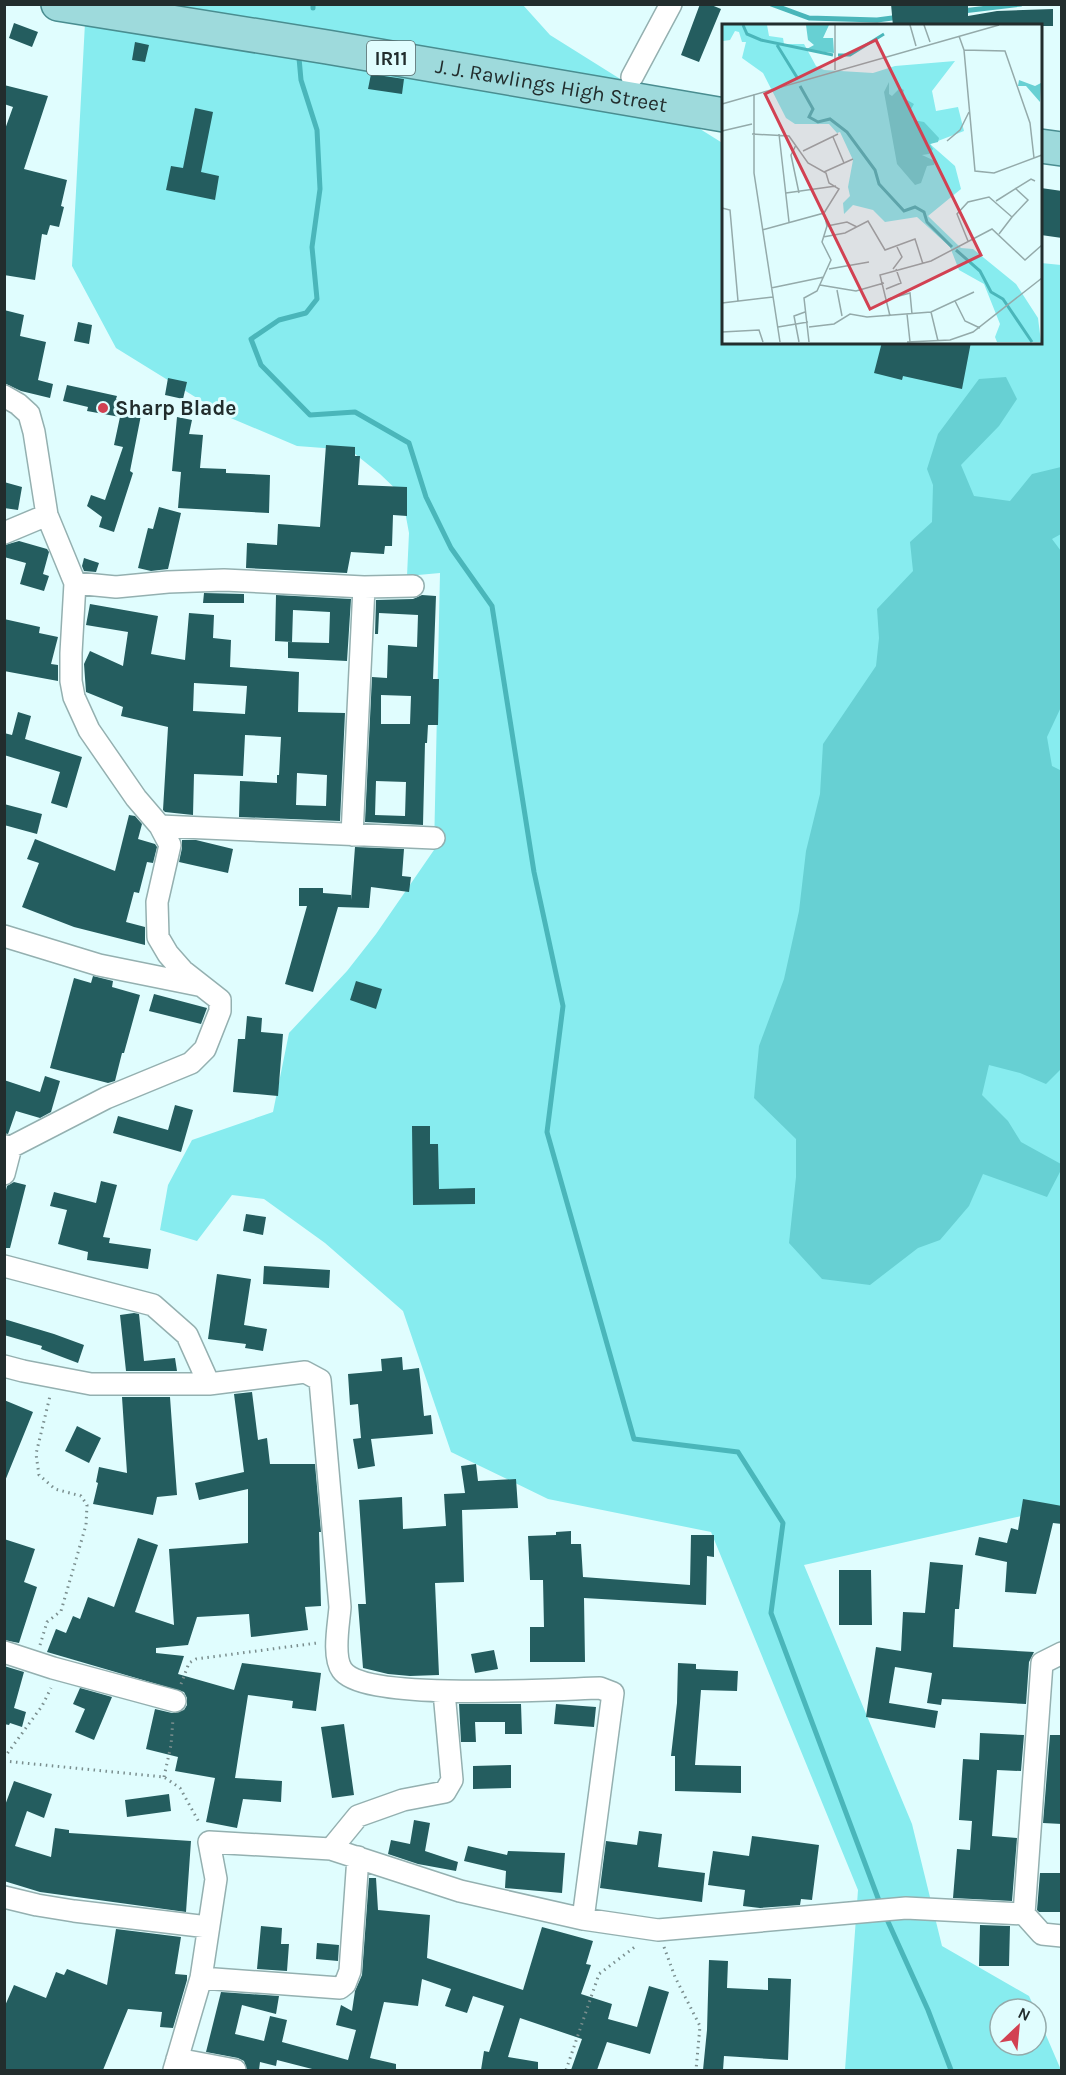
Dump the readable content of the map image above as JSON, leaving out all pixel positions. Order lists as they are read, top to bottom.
{
  "streets": {
    "main road": ["IR11", "J. J. Rawlings High Street"]
  },
  "places": ["Sharp Blade"],
  "north": "top right"
}
